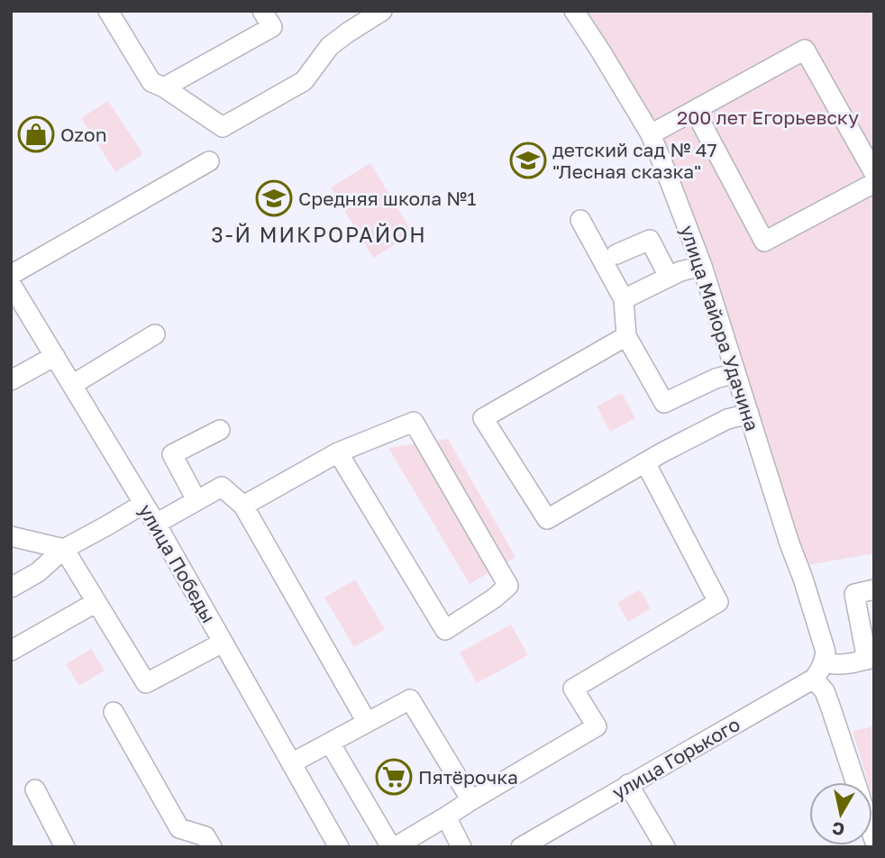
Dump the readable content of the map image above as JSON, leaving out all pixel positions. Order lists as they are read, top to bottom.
{
  "streets": {
    "street": ["улица Майора Удачина", "улица Победы", "улица Горького"]
  },
  "crossings": [
    ["улица Майора Удачина", "улица Горького"]
  ],
  "districts": ["3-Й МИКРОРАЙОН"],
  "parks": ["200 лет Егорьевску"],
  "places": {
    "shop": ["Ozon"],
    "school or university": ["детский сад № 47 \"Лесная сказка\"", "Средняя школа №1"],
    "supermarket": ["Пятёрочка"]
  },
  "north": "bottom"
}
